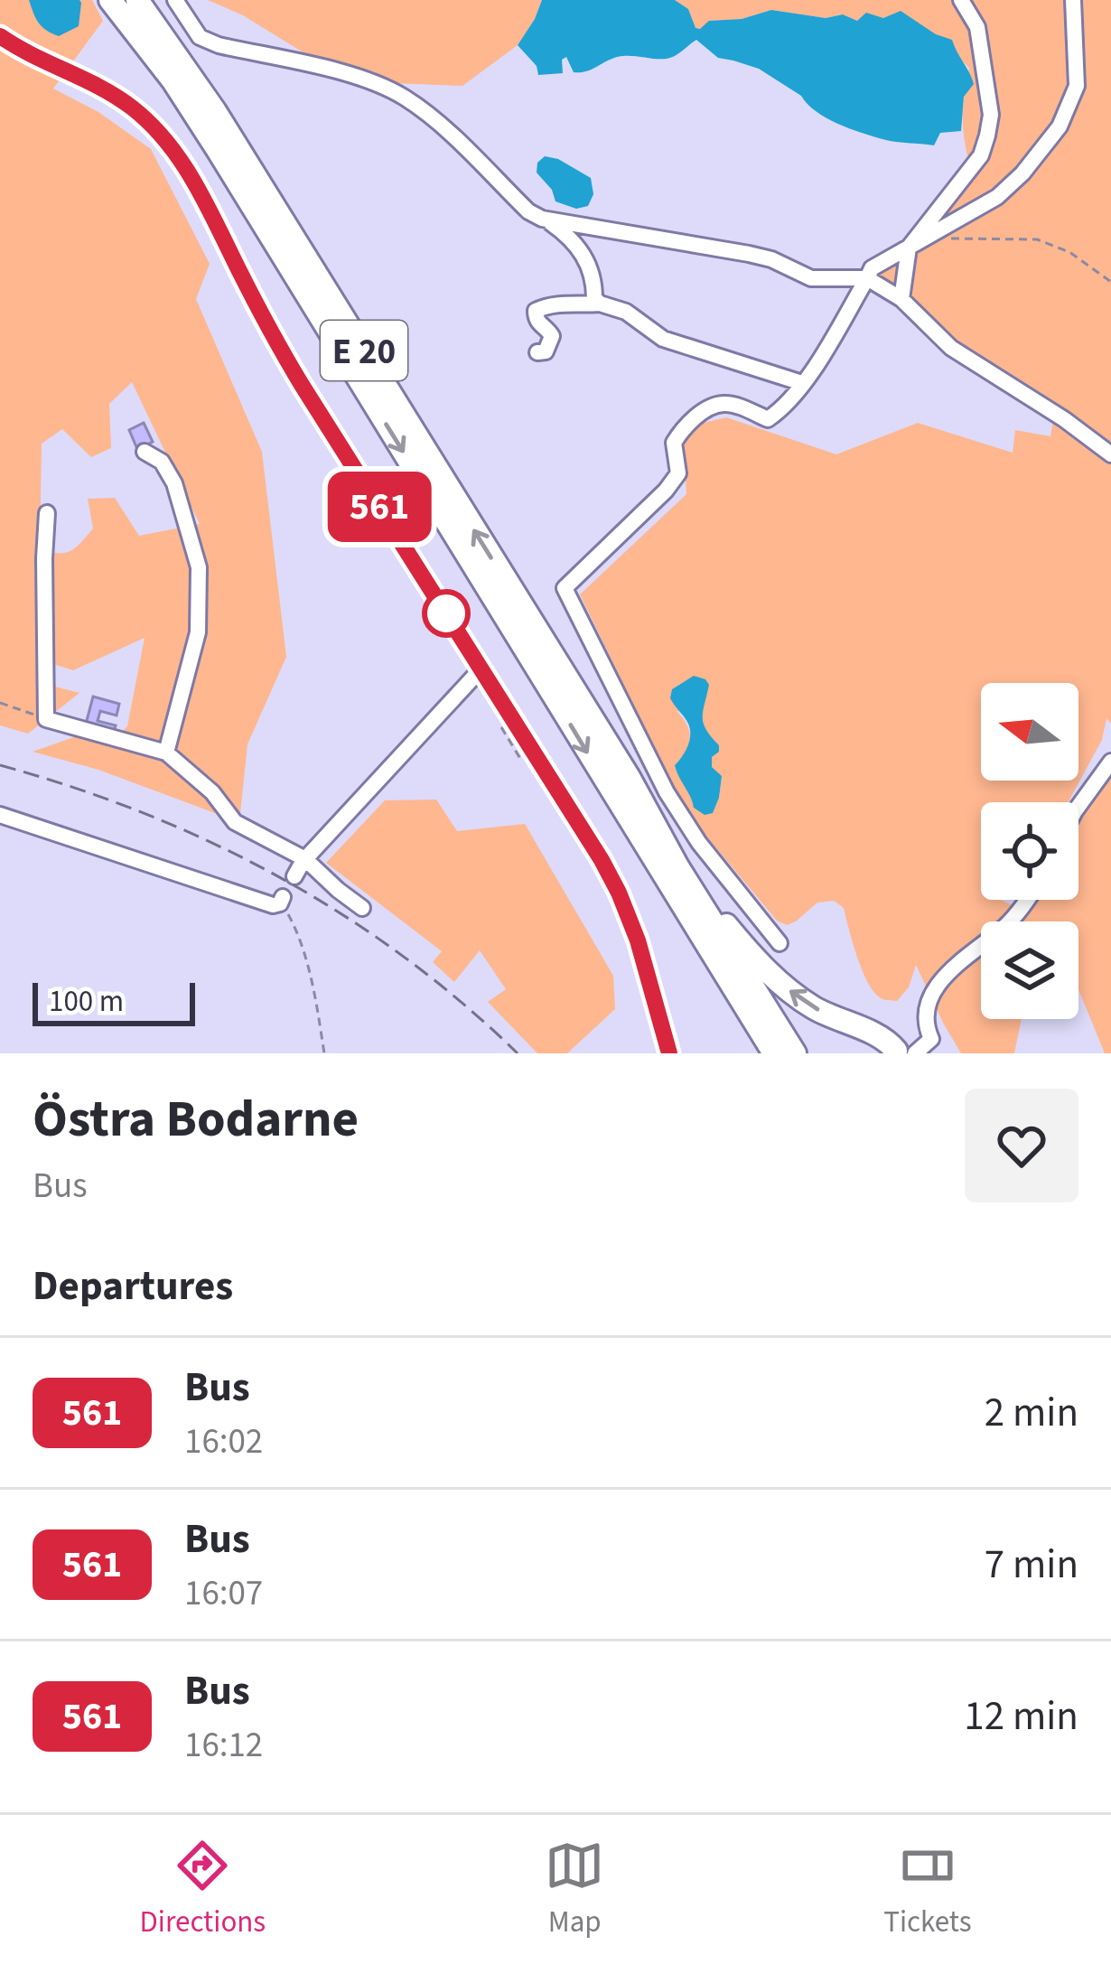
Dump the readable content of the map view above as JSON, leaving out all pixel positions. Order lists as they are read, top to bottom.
{
  "streets": {
    "highway": ["E 20"]
  },
  "lines": ["bus line 561"],
  "scale_bar": "100 m",
  "north": "left",
  "page": {
    "on_map": "561",
    "scale": "100 m",
    "heading": [
      ["Östra Bodarne", "Bus"],
      "Departures"
    ],
    "list": [
      {
        "mark": "561",
        "name": "Bus",
        "note": "16:02",
        "value": "2 min"
      },
      {
        "mark": "561",
        "name": "Bus",
        "note": "16:07",
        "value": "7 min"
      },
      {
        "mark": "561",
        "name": "Bus",
        "note": "16:12",
        "value": "12 min"
      }
    ],
    "tabs": ["Directions", "Map", "Tickets"]
  }
}
